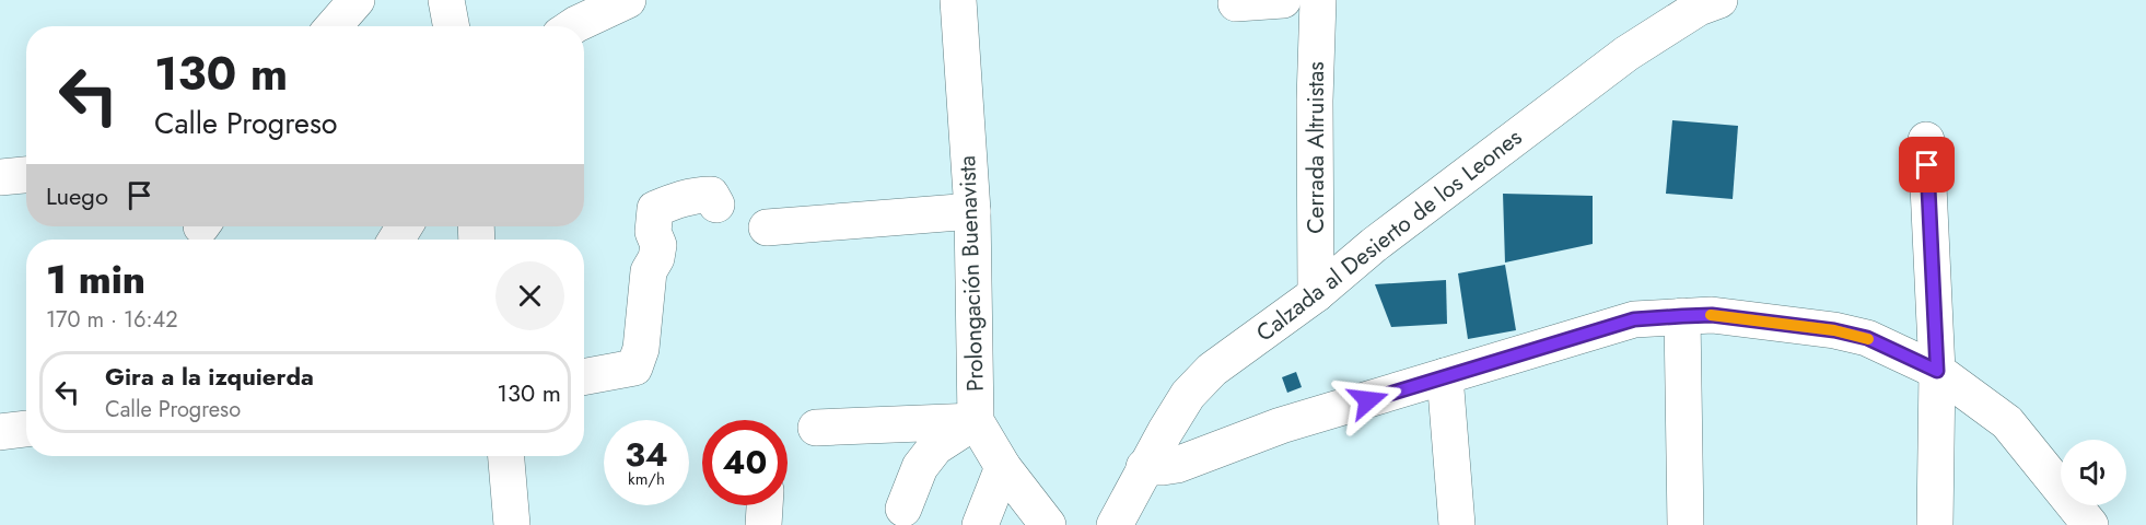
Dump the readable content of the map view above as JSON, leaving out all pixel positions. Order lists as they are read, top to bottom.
{
  "streets": {
    "street": ["Cerrada Altruistas", "Calzada al Desierto de los Leones", "Prolongación Buenavista"]
  },
  "crossings": [
    ["Cerrada Altruistas", "Calzada al Desierto de los Leones"]
  ],
  "page": {
    "turn": ["130 m", "Calle Progreso"],
    "then": "Luego",
    "heading": ["1 min", "170 m · 16:42"],
    "list": [
      {
        "name": "Gira a la izquierda",
        "note": "Calle Progreso",
        "value": "130 m"
      }
    ],
    "speed": "34 km/h",
    "limit": "40"
  }
}
